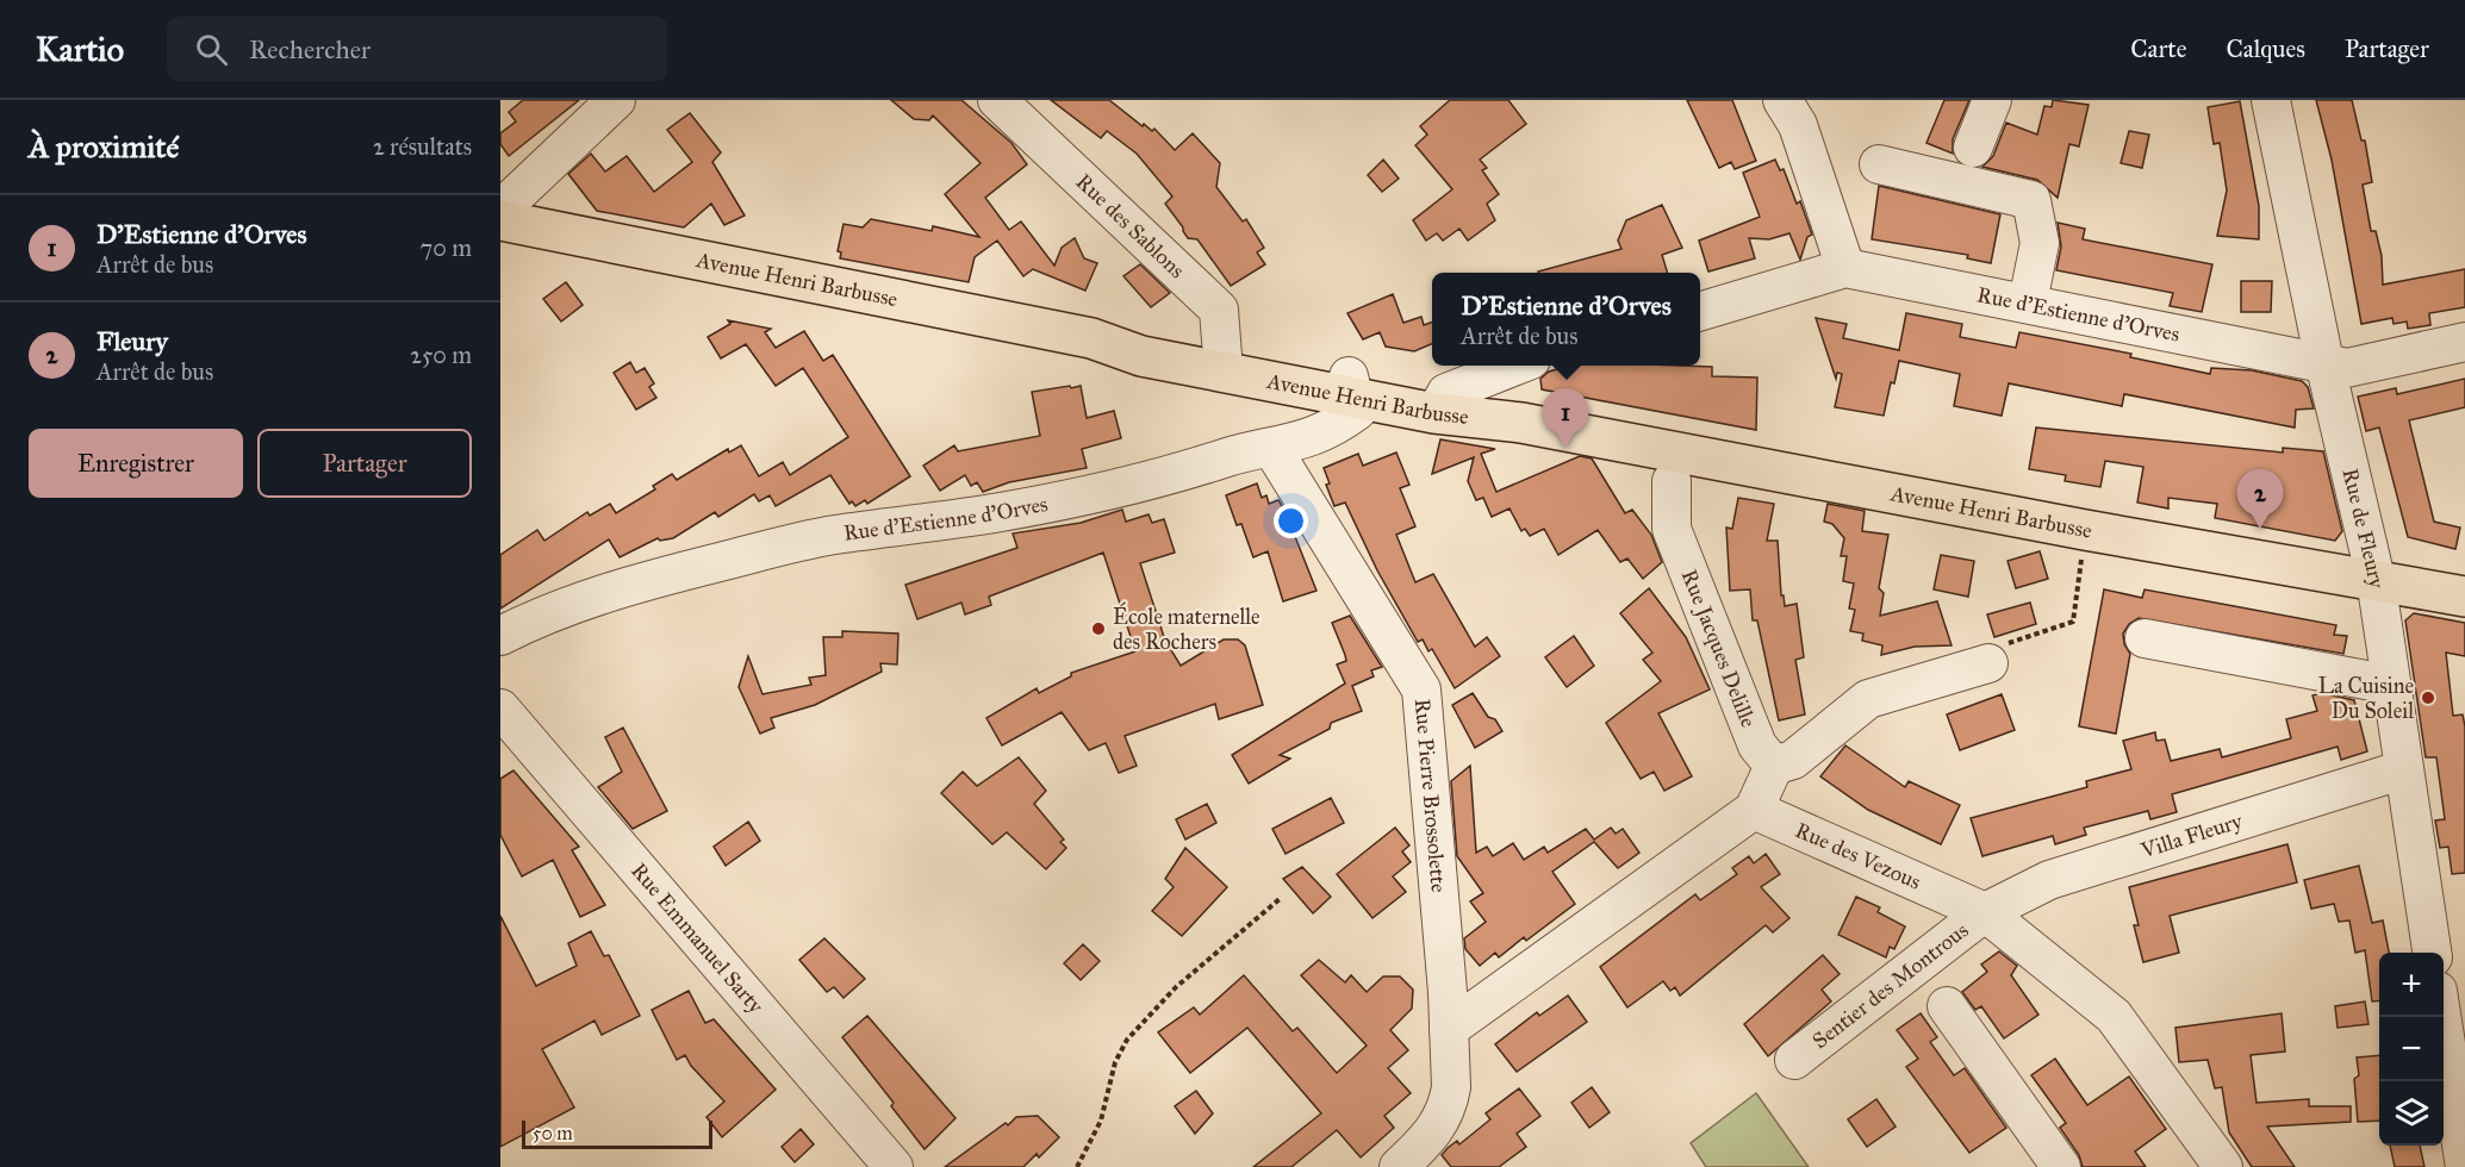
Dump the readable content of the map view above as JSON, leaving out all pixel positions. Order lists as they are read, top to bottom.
{
  "streets": {
    "main road": ["Avenue Henri Barbusse"],
    "street": [
      "Rue des Sablons",
      "Rue d'Estienne d'Orves",
      "Rue de Fleury",
      "Rue Jacques Delille",
      "Rue Pierre Brossolette",
      "Villa Fleury",
      "Rue des Vezous",
      "Rue Emmanuel Sarty",
      "Sentier des Montrous"
    ]
  },
  "crossings": [
    ["Rue des Sablons", "Avenue Henri Barbusse"],
    ["Avenue Henri Barbusse", "Rue d'Estienne d'Orves"],
    ["Avenue Henri Barbusse", "Rue de Fleury"],
    ["Rue d'Estienne d'Orves", "Rue de Fleury"],
    ["Rue d'Estienne d'Orves", "Rue Pierre Brossolette"],
    ["Rue de Fleury", "Villa Fleury"],
    ["Villa Fleury", "Rue des Vezous"],
    ["Villa Fleury", "Sentier des Montrous"],
    ["Rue des Vezous", "Sentier des Montrous"]
  ],
  "places": ["École maternelle des Rochers", "La Cuisine Du Soleil"],
  "scale_bar": "50 m",
  "page": {
    "header": "Kartio",
    "search": "Rechercher",
    "nav": ["Carte", "Calques", "Partager"],
    "heading": ["À proximité", "2 résultats"],
    "list": [
      {
        "mark": "1",
        "name": "D'Estienne d'Orves",
        "note": "Arrêt de bus",
        "value": "70 m"
      },
      {
        "mark": "2",
        "name": "Fleury",
        "note": "Arrêt de bus",
        "value": "250 m"
      }
    ],
    "popup": ["D'Estienne d'Orves", "Arrêt de bus"],
    "pins": ["1", "2"],
    "buttons": ["Enregistrer", "Partager"],
    "map_buttons": ["+", "−"],
    "scale": "50 m"
  }
}
